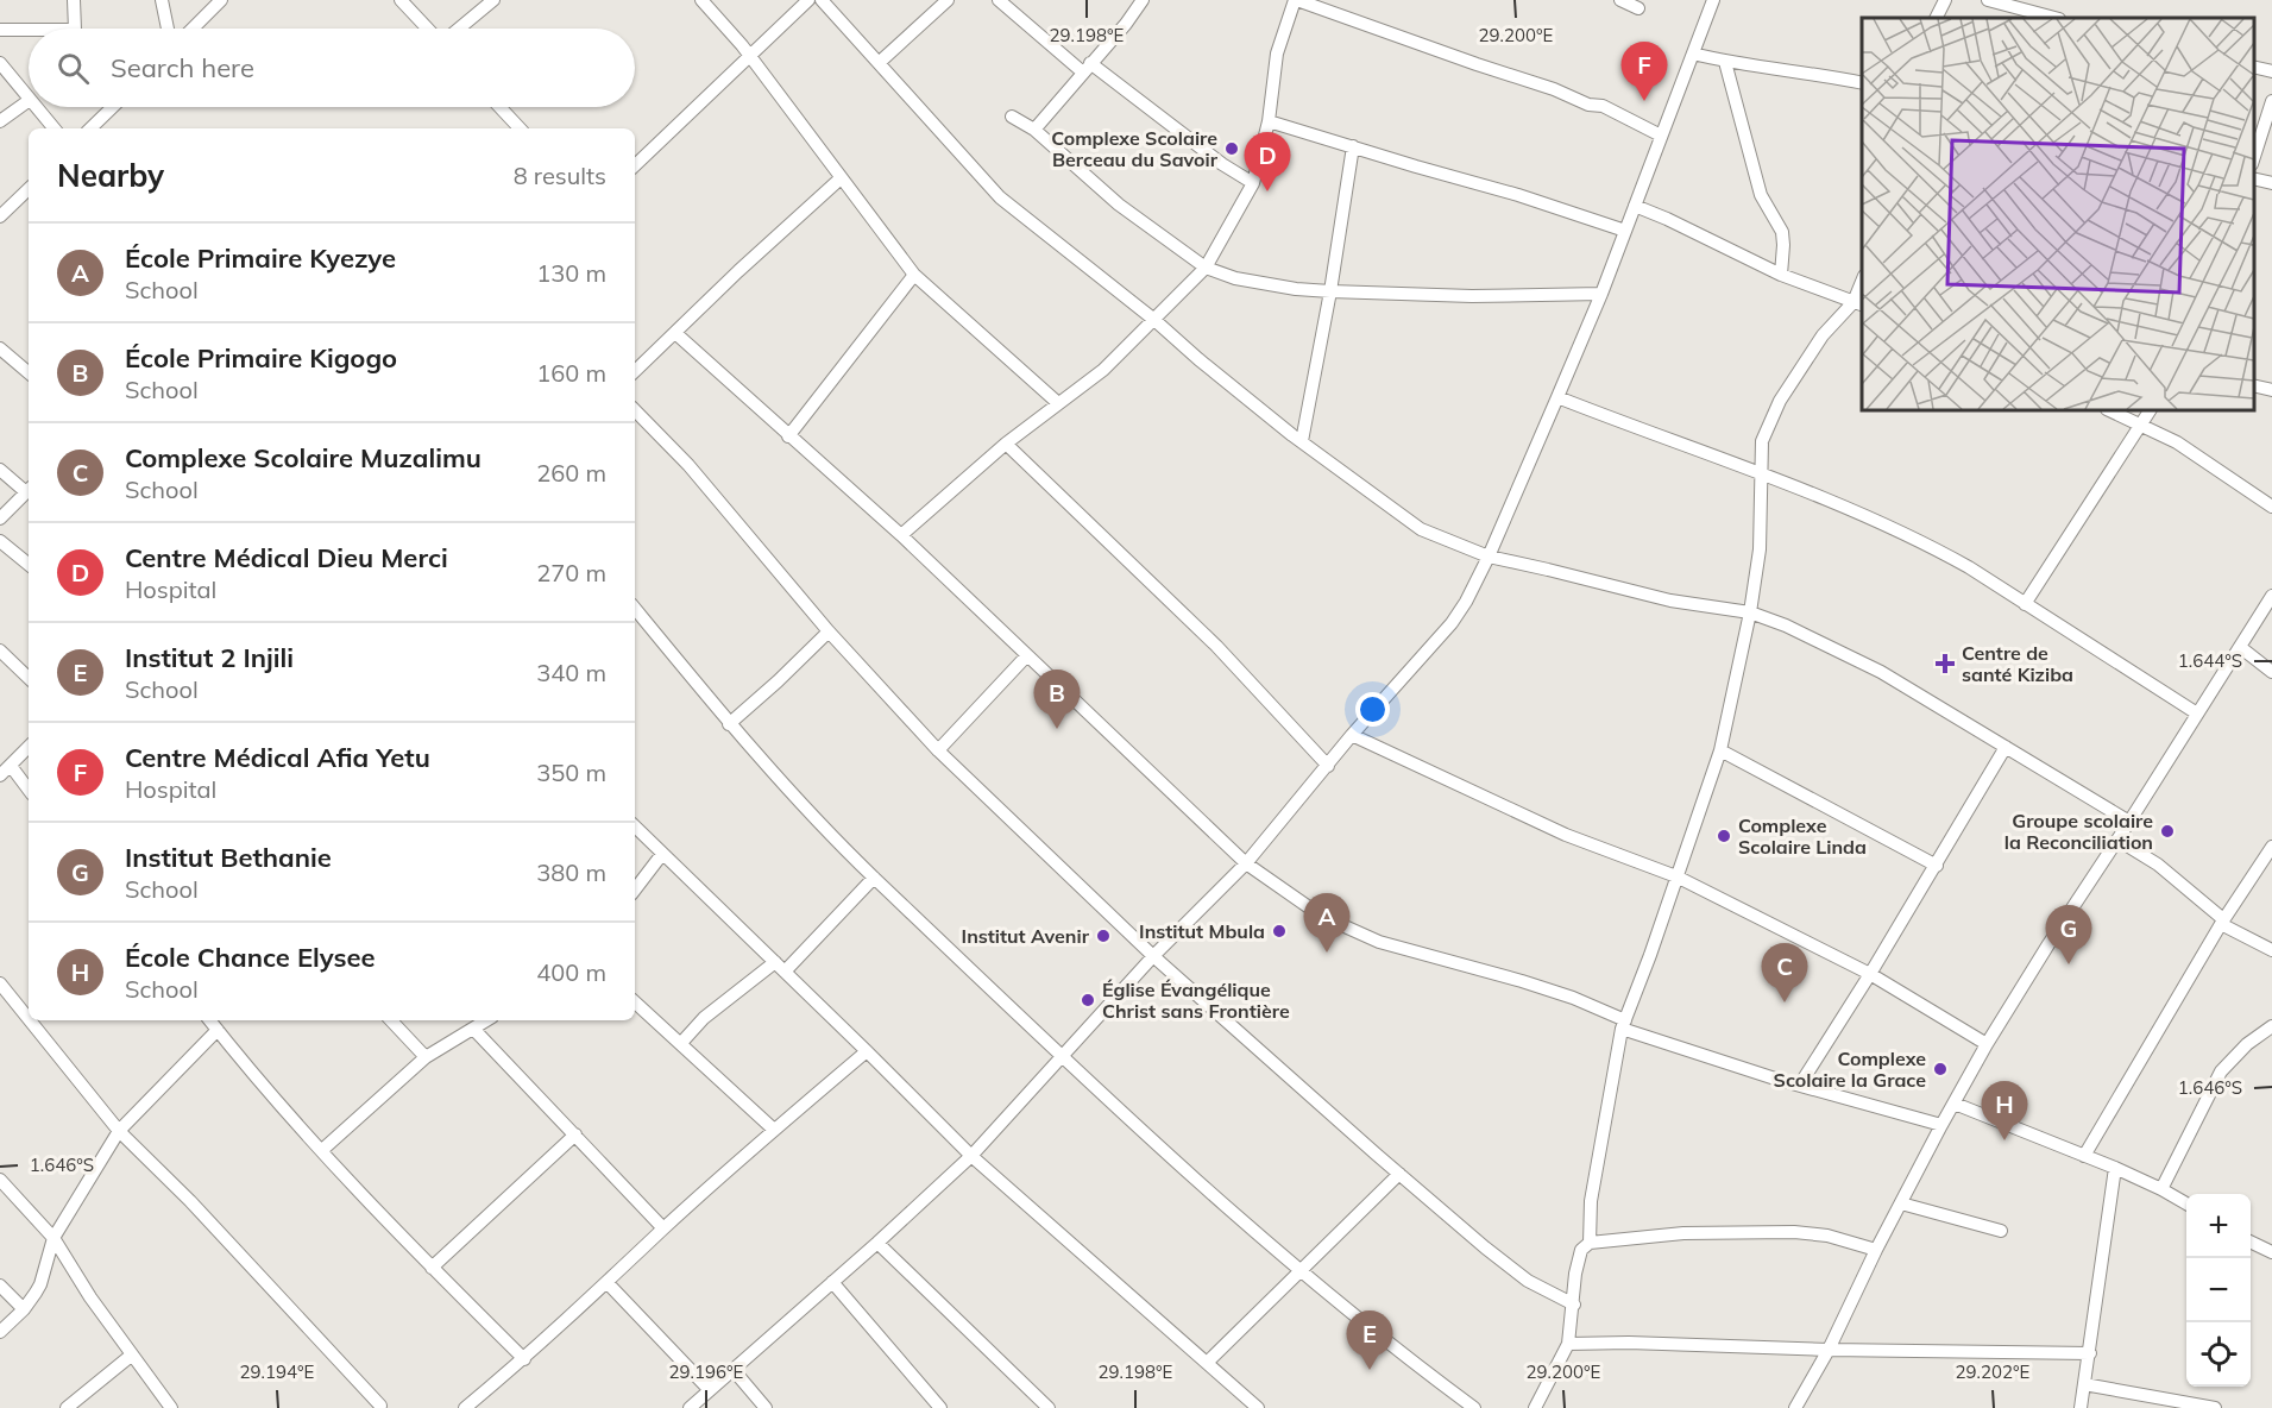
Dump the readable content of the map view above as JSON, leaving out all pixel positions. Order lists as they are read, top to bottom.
{
  "places": {
    "other": [
      "Complexe Scolaire Berceau du Savoir",
      "Groupe scolaire la Reconciliation",
      "Complexe Scolaire Linda",
      "Institut Mbula",
      "Institut Avenir",
      "Église Évangélique Christ sans Frontière",
      "Complexe Scolaire la Grace"
    ],
    "health": ["Centre de santé Kiziba"]
  },
  "page": {
    "search": "Search here",
    "pins": [
      "F",
      "D",
      "B",
      "A",
      "G",
      "C",
      "H",
      "E"
    ],
    "heading": ["Nearby", "8 results"],
    "list": [
      {
        "mark": "A",
        "name": "École Primaire Kyezye",
        "note": "School",
        "value": "130 m"
      },
      {
        "mark": "B",
        "name": "École Primaire Kigogo",
        "note": "School",
        "value": "160 m"
      },
      {
        "mark": "C",
        "name": "Complexe Scolaire Muzalimu",
        "note": "School",
        "value": "260 m"
      },
      {
        "mark": "D",
        "name": "Centre Médical Dieu Merci",
        "note": "Hospital",
        "value": "270 m"
      },
      {
        "mark": "E",
        "name": "Institut 2 Injili",
        "note": "School",
        "value": "340 m"
      },
      {
        "mark": "F",
        "name": "Centre Médical Afia Yetu",
        "note": "Hospital",
        "value": "350 m"
      },
      {
        "mark": "G",
        "name": "Institut Bethanie",
        "note": "School",
        "value": "380 m"
      },
      {
        "mark": "H",
        "name": "École Chance Elysee",
        "note": "School",
        "value": "400 m"
      }
    ],
    "map_buttons": ["+", "−"]
  },
  "coordinates": [
    "29.198°E",
    "29.200°E",
    "1.644°S",
    "1.646°S",
    "29.194°E",
    "29.196°E",
    "29.202°E"
  ]
}
